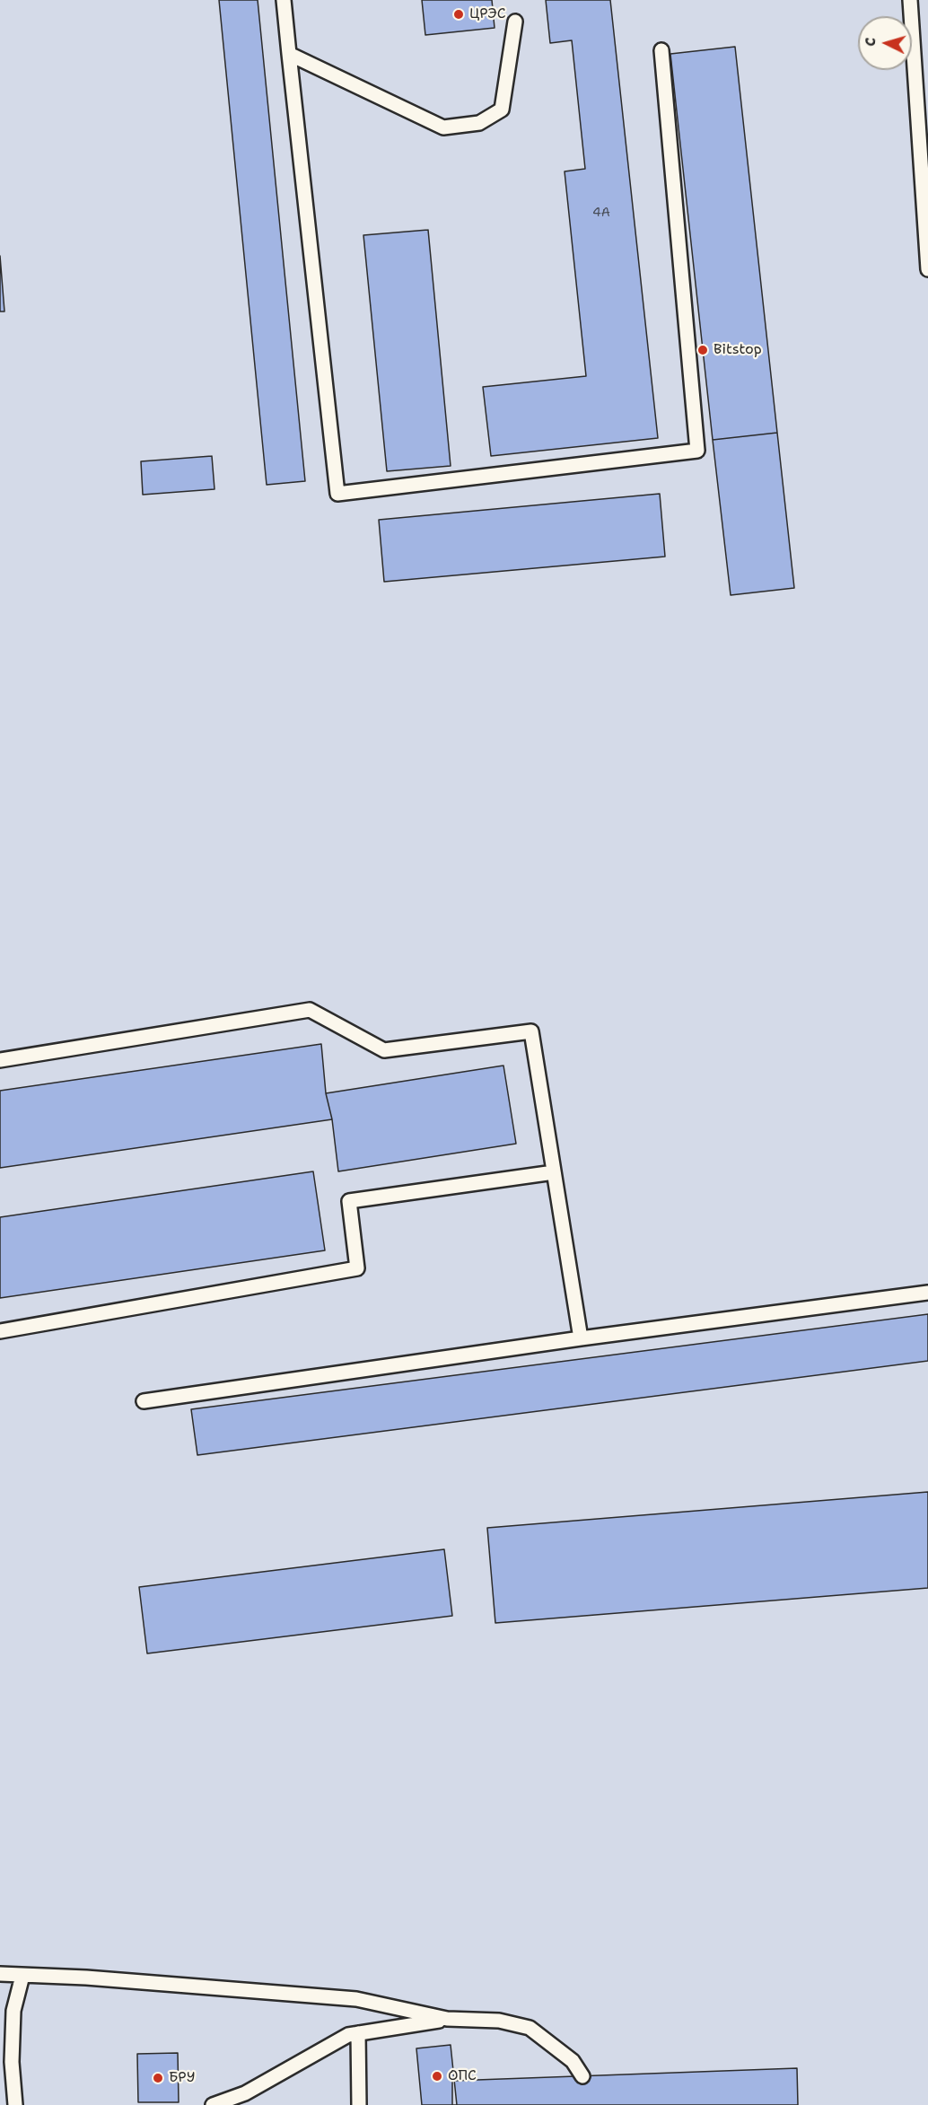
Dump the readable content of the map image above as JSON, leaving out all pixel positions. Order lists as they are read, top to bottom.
{
  "places": [
    "ЦРЭС",
    "Bitstop",
    "ОПС",
    "БРУ"
  ],
  "house_numbers": ["4А"],
  "north": "left"
}
